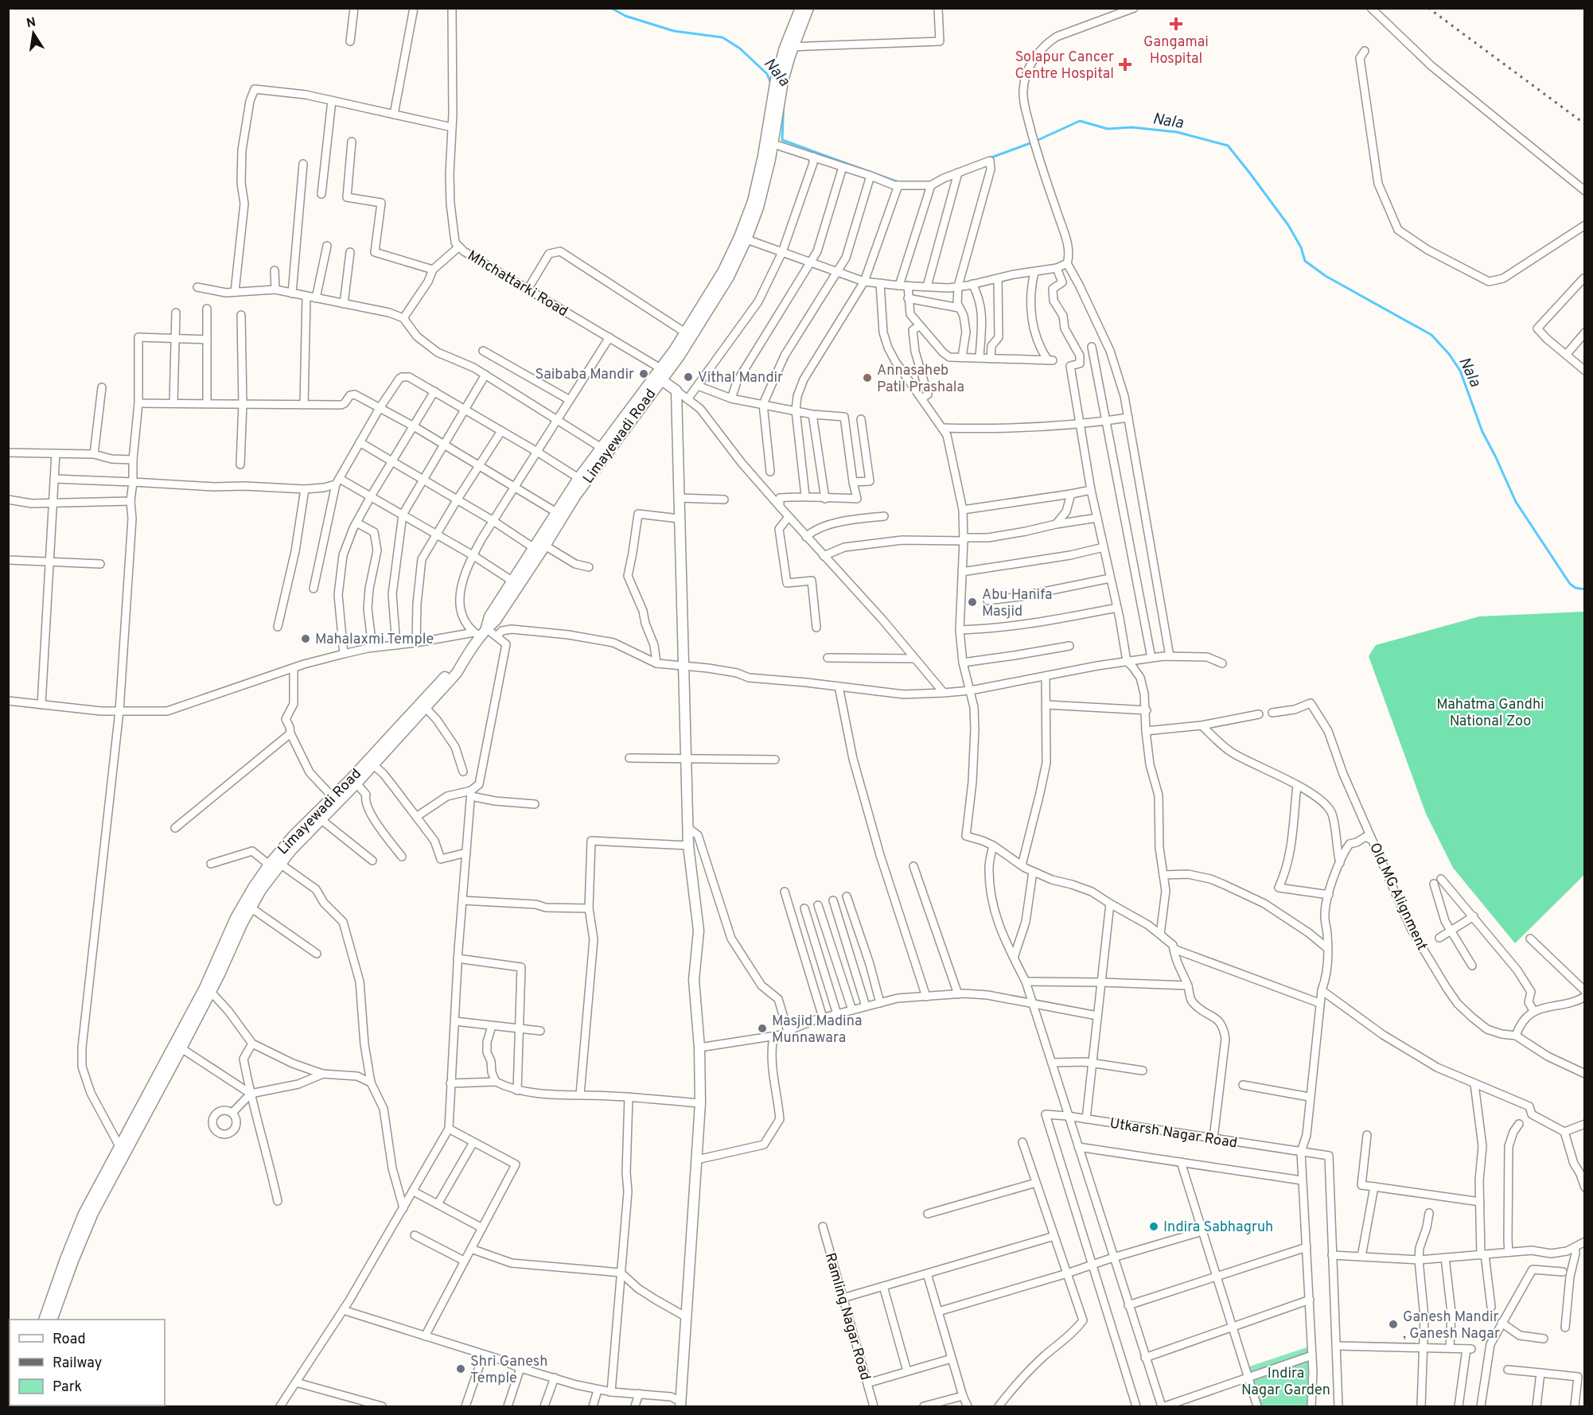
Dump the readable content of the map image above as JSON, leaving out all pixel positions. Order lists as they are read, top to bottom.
{
  "streets": {
    "street": [
      "Mhchattarki Road",
      "Limayewadi Road",
      "Old MG Alignment",
      "Utkarsh Nagar Road",
      "Ramling Nagar Road"
    ]
  },
  "crossings": [
    ["Mhchattarki Road", "Limayewadi Road"]
  ],
  "water": ["Nala"],
  "parks": ["Mahatma Gandhi National Zoo", "Indira Nagar Garden"],
  "places": {
    "health": ["Gangamai Hospital", "Solapur Cancer Centre Hospital"],
    "other": [
      "Saibaba Mandir",
      "Vithal Mandir",
      "Annasaheb Patil Prashala",
      "Abu Hanifa Masjid",
      "Mahalaxmi Temple",
      "Masjid Madina Munnawara",
      "Indira Sabhagruh",
      "Ganesh Mandir , Ganesh Nagar",
      "Shri Ganesh Temple"
    ]
  },
  "legend": ["Road", "Railway", "Park"],
  "north": "top"
}
